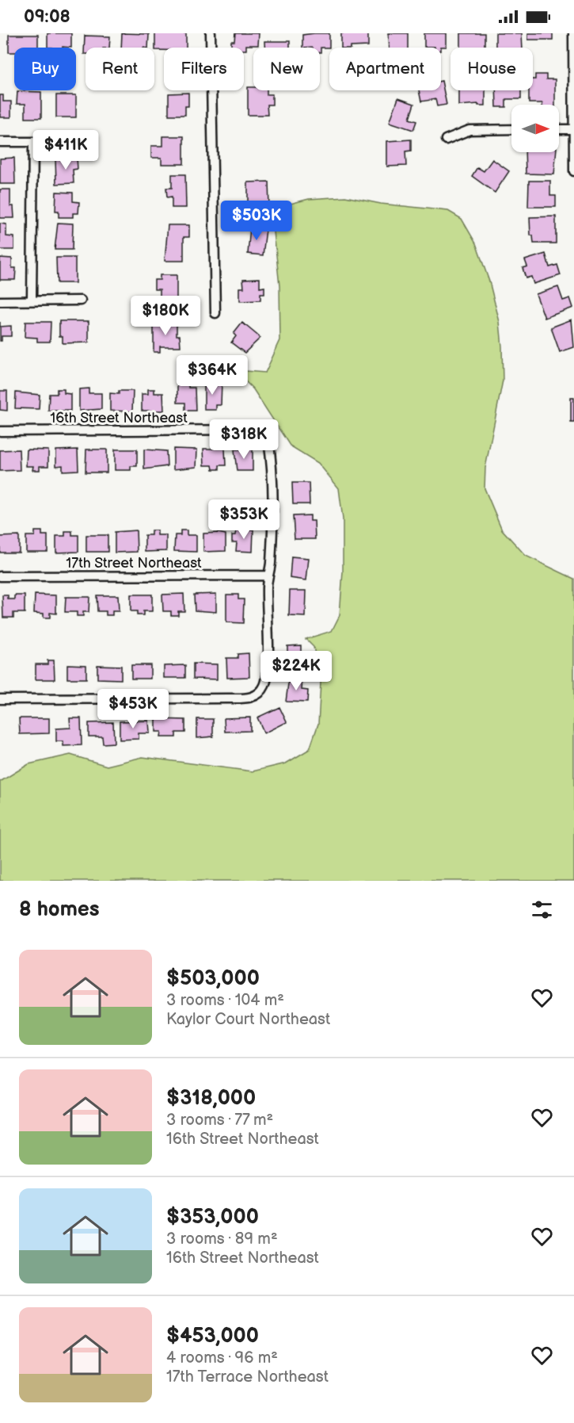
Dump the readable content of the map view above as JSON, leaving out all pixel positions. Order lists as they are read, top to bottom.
{
  "streets": {
    "street": ["16th Street Northeast", "17th Street Northeast"]
  },
  "crossings": [
    ["16th Street Northeast", "17th Street Northeast"]
  ],
  "north": "right",
  "page": {
    "status": "09:08",
    "chip": [
      "Buy",
      "Rent",
      "Filters",
      "New",
      "Apartment",
      "House"
    ],
    "price": [
      "$411K",
      "$503K",
      "$180K",
      "$364K",
      "$318K",
      "$353K",
      "$224K",
      "$453K"
    ],
    "heading": "8 homes",
    "list": [
      {
        "name": "$503,000",
        "note": "3 rooms · 104 m² · Kaylor Court Northeast"
      },
      {
        "name": "$318,000",
        "note": "3 rooms · 77 m² · 16th Street Northeast"
      },
      {
        "name": "$353,000",
        "note": "3 rooms · 89 m² · 16th Street Northeast"
      },
      {
        "name": "$453,000",
        "note": "4 rooms · 96 m² · 17th Terrace Northeast"
      }
    ]
  }
}
